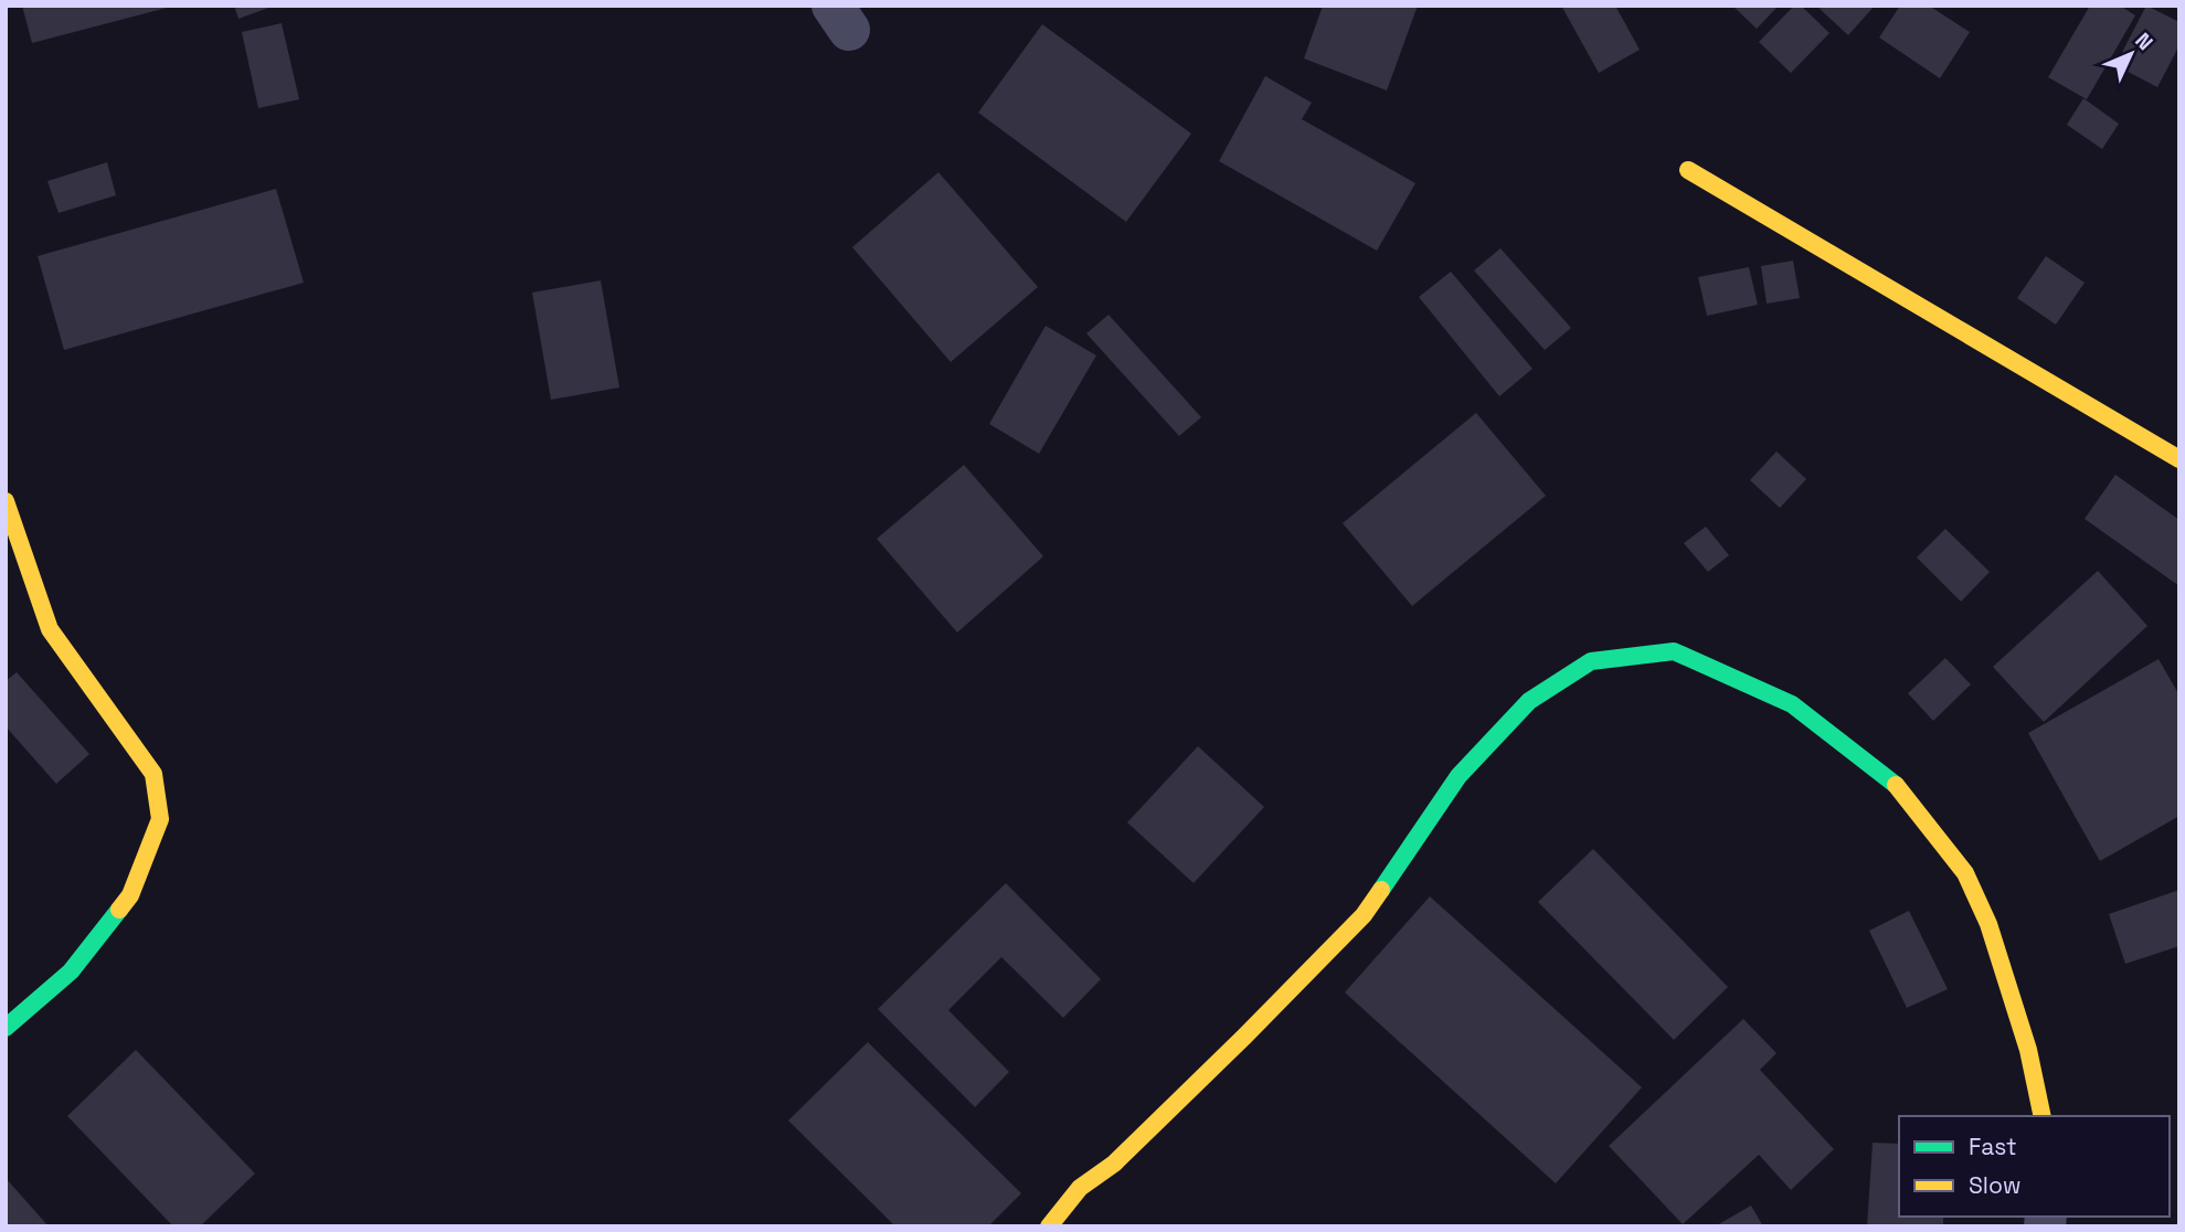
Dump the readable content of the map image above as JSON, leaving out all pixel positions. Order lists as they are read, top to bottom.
{
  "legend": ["Fast", "Slow"],
  "north": "top right"
}
